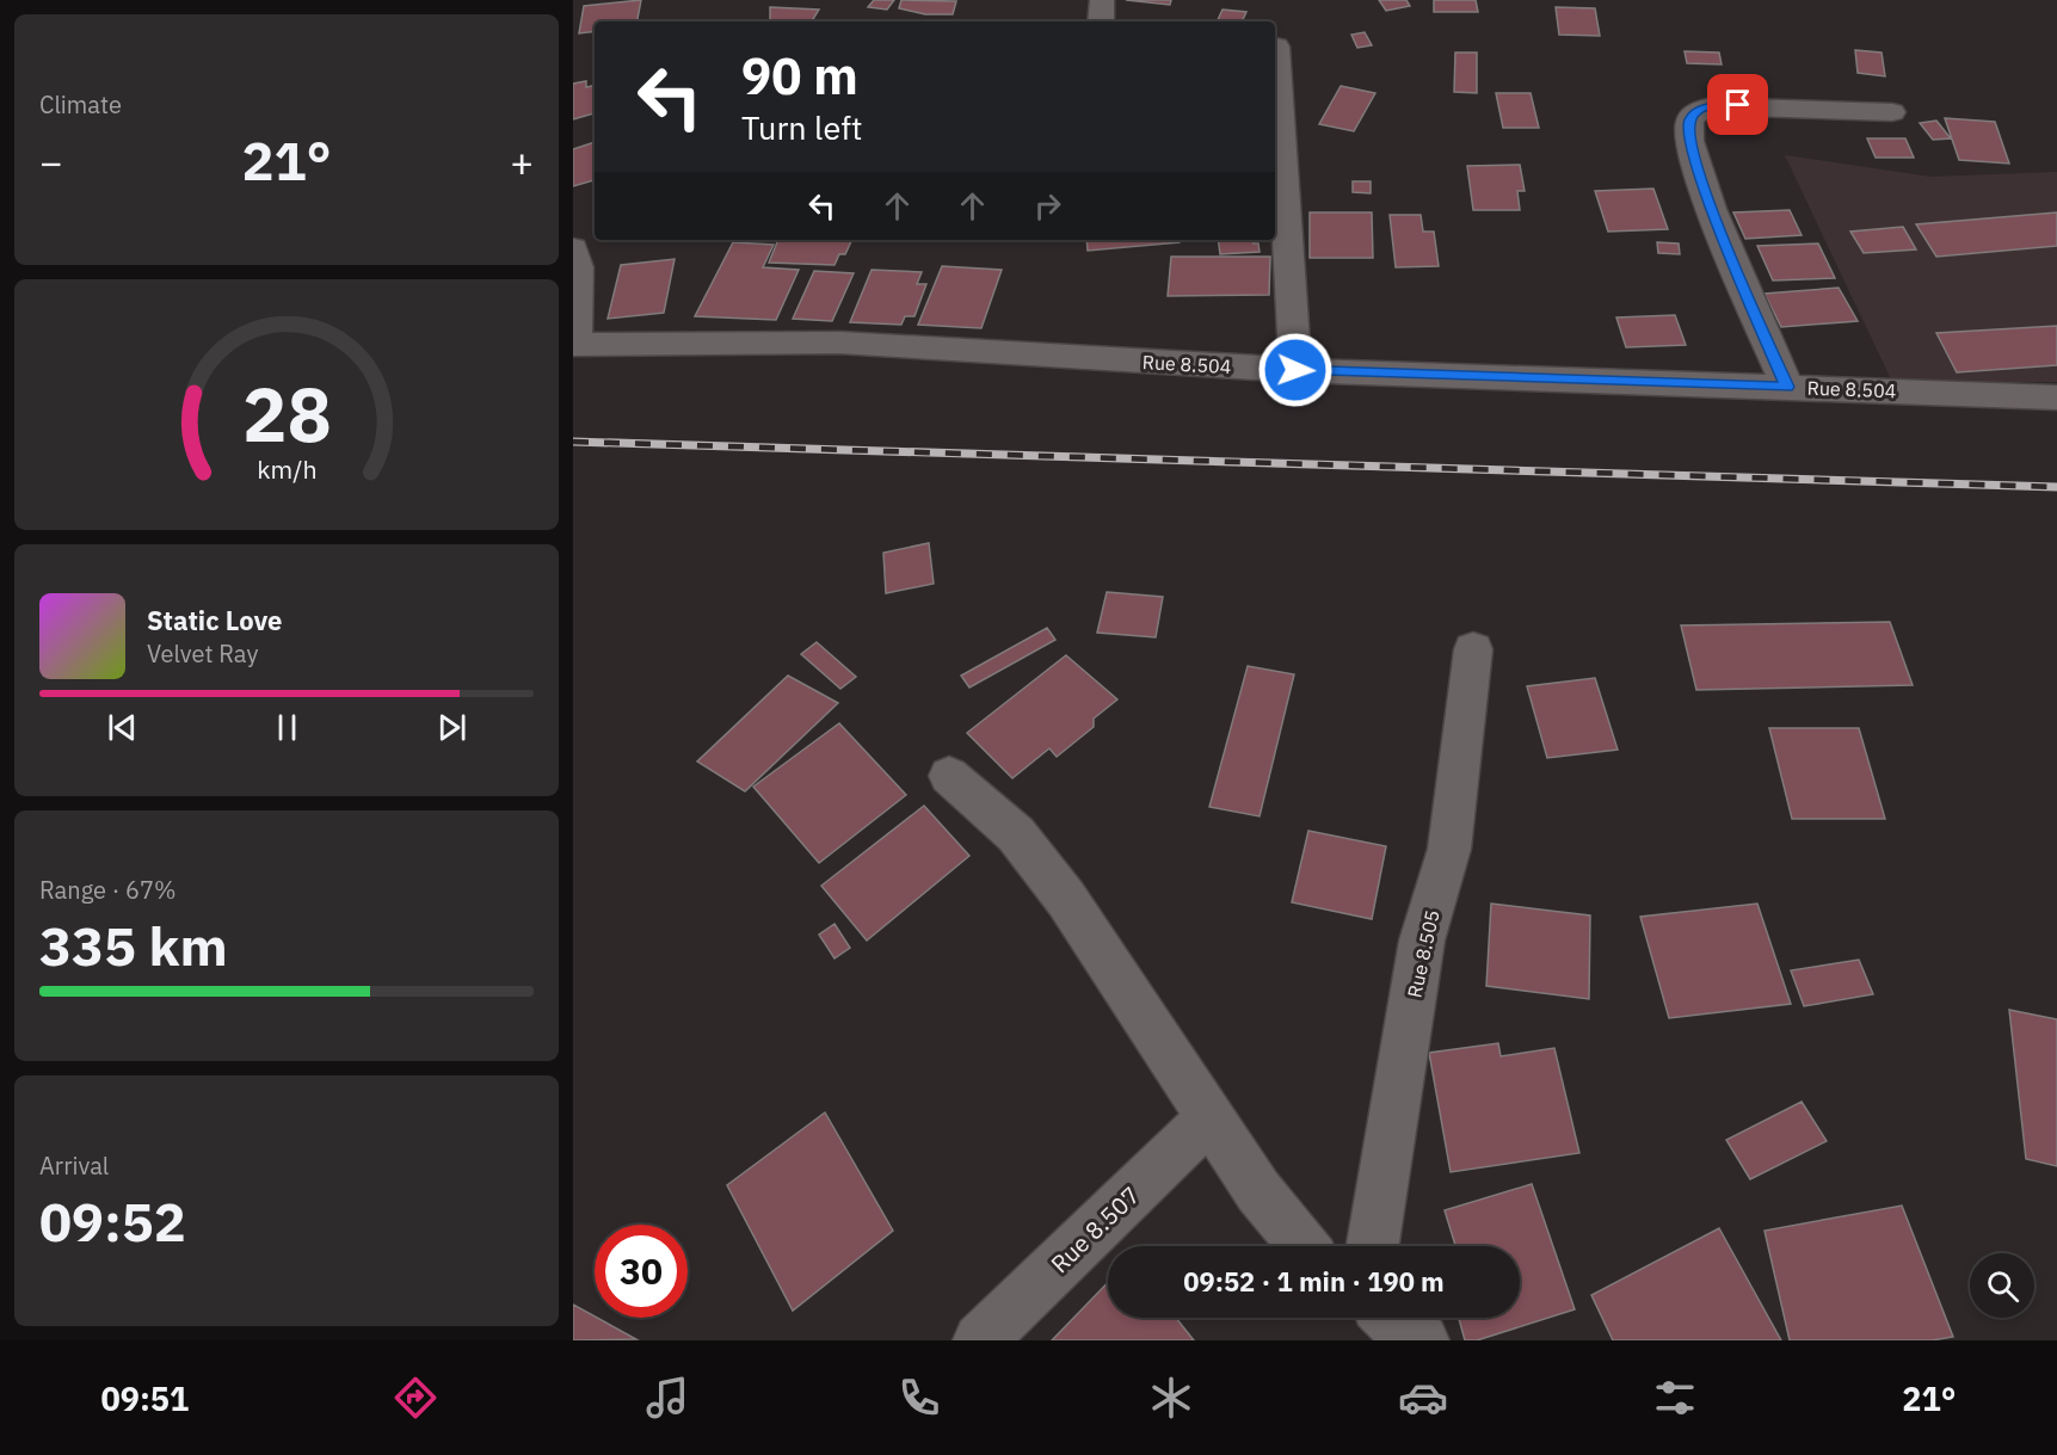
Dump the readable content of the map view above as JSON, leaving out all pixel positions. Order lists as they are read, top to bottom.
{
  "streets": {
    "street": ["Rue 8.504", "Rue 8.505", "Rue 8.507"]
  },
  "page": {
    "tile": [
      "Climate",
      ["Range · 67%", "335 km"],
      ["Arrival", "09:52"]
    ],
    "turn": ["90 m", "Turn left"],
    "heat": ["−", "21°", "+"],
    "song": ["Static Love", "Velvet Ray"],
    "limit": "30",
    "trip": "09:52 · 1 min · 190 m",
    "tabs": ["09:51", "21°"],
    "gauge": ["28", "km/h"]
  }
}
